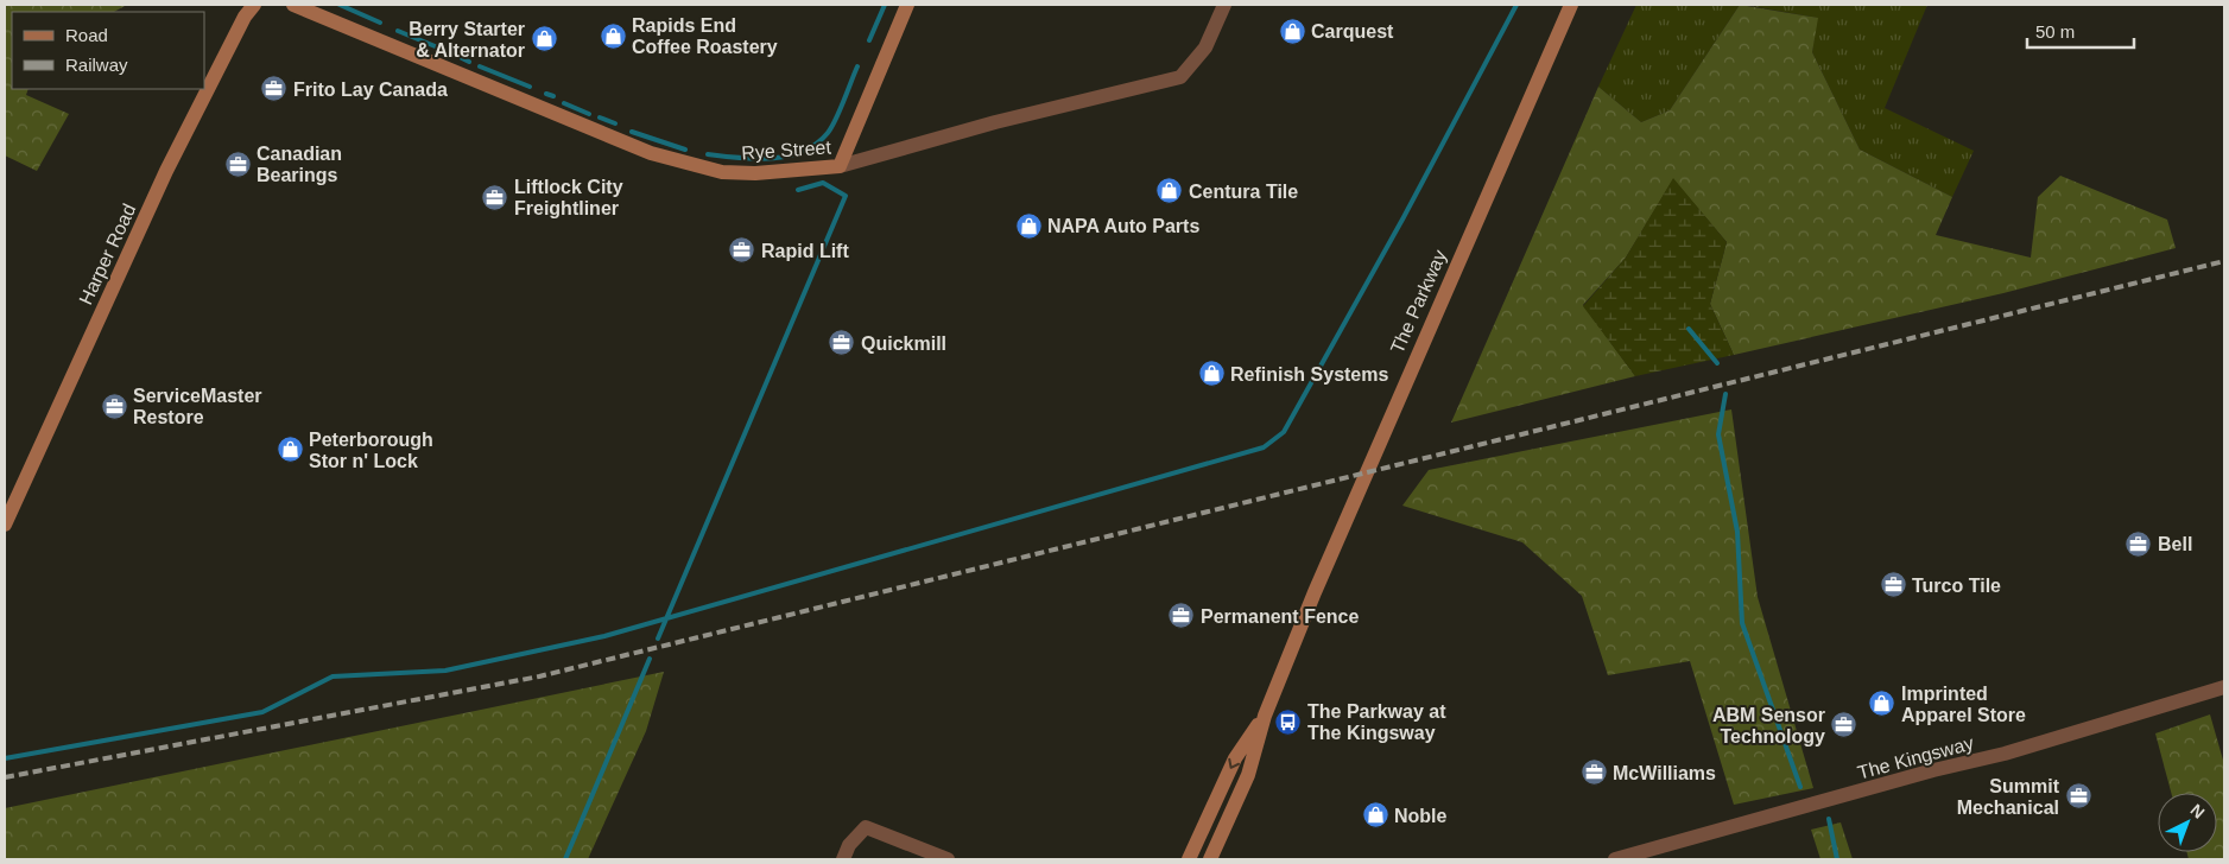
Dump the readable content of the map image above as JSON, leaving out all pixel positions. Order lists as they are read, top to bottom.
{
  "streets": {
    "street": [
      "Rye Street",
      "Harper Road",
      "The Parkway",
      "The Kingsway"
    ]
  },
  "places": {
    "shop": [
      "Carquest",
      "Rapids End Coffee Roastery",
      "Berry Starter & Alternator",
      "Centura Tile",
      "NAPA Auto Parts",
      "Refinish Systems",
      "Peterborough Stor n' Lock",
      "Imprinted Apparel Store",
      "Noble"
    ],
    "office": [
      "Frito Lay Canada",
      "Canadian Bearings",
      "Liftlock City Freightliner",
      "Rapid Lift",
      "Quickmill",
      "ServiceMaster Restore",
      "Bell",
      "Turco Tile",
      "Permanent Fence",
      "ABM Sensor Technology",
      "McWilliams",
      "Summit Mechanical"
    ],
    "bus stop": ["The Parkway at The Kingsway"]
  },
  "legend": ["Road", "Railway"],
  "scale_bar": "50 m",
  "north": "top right"
}
